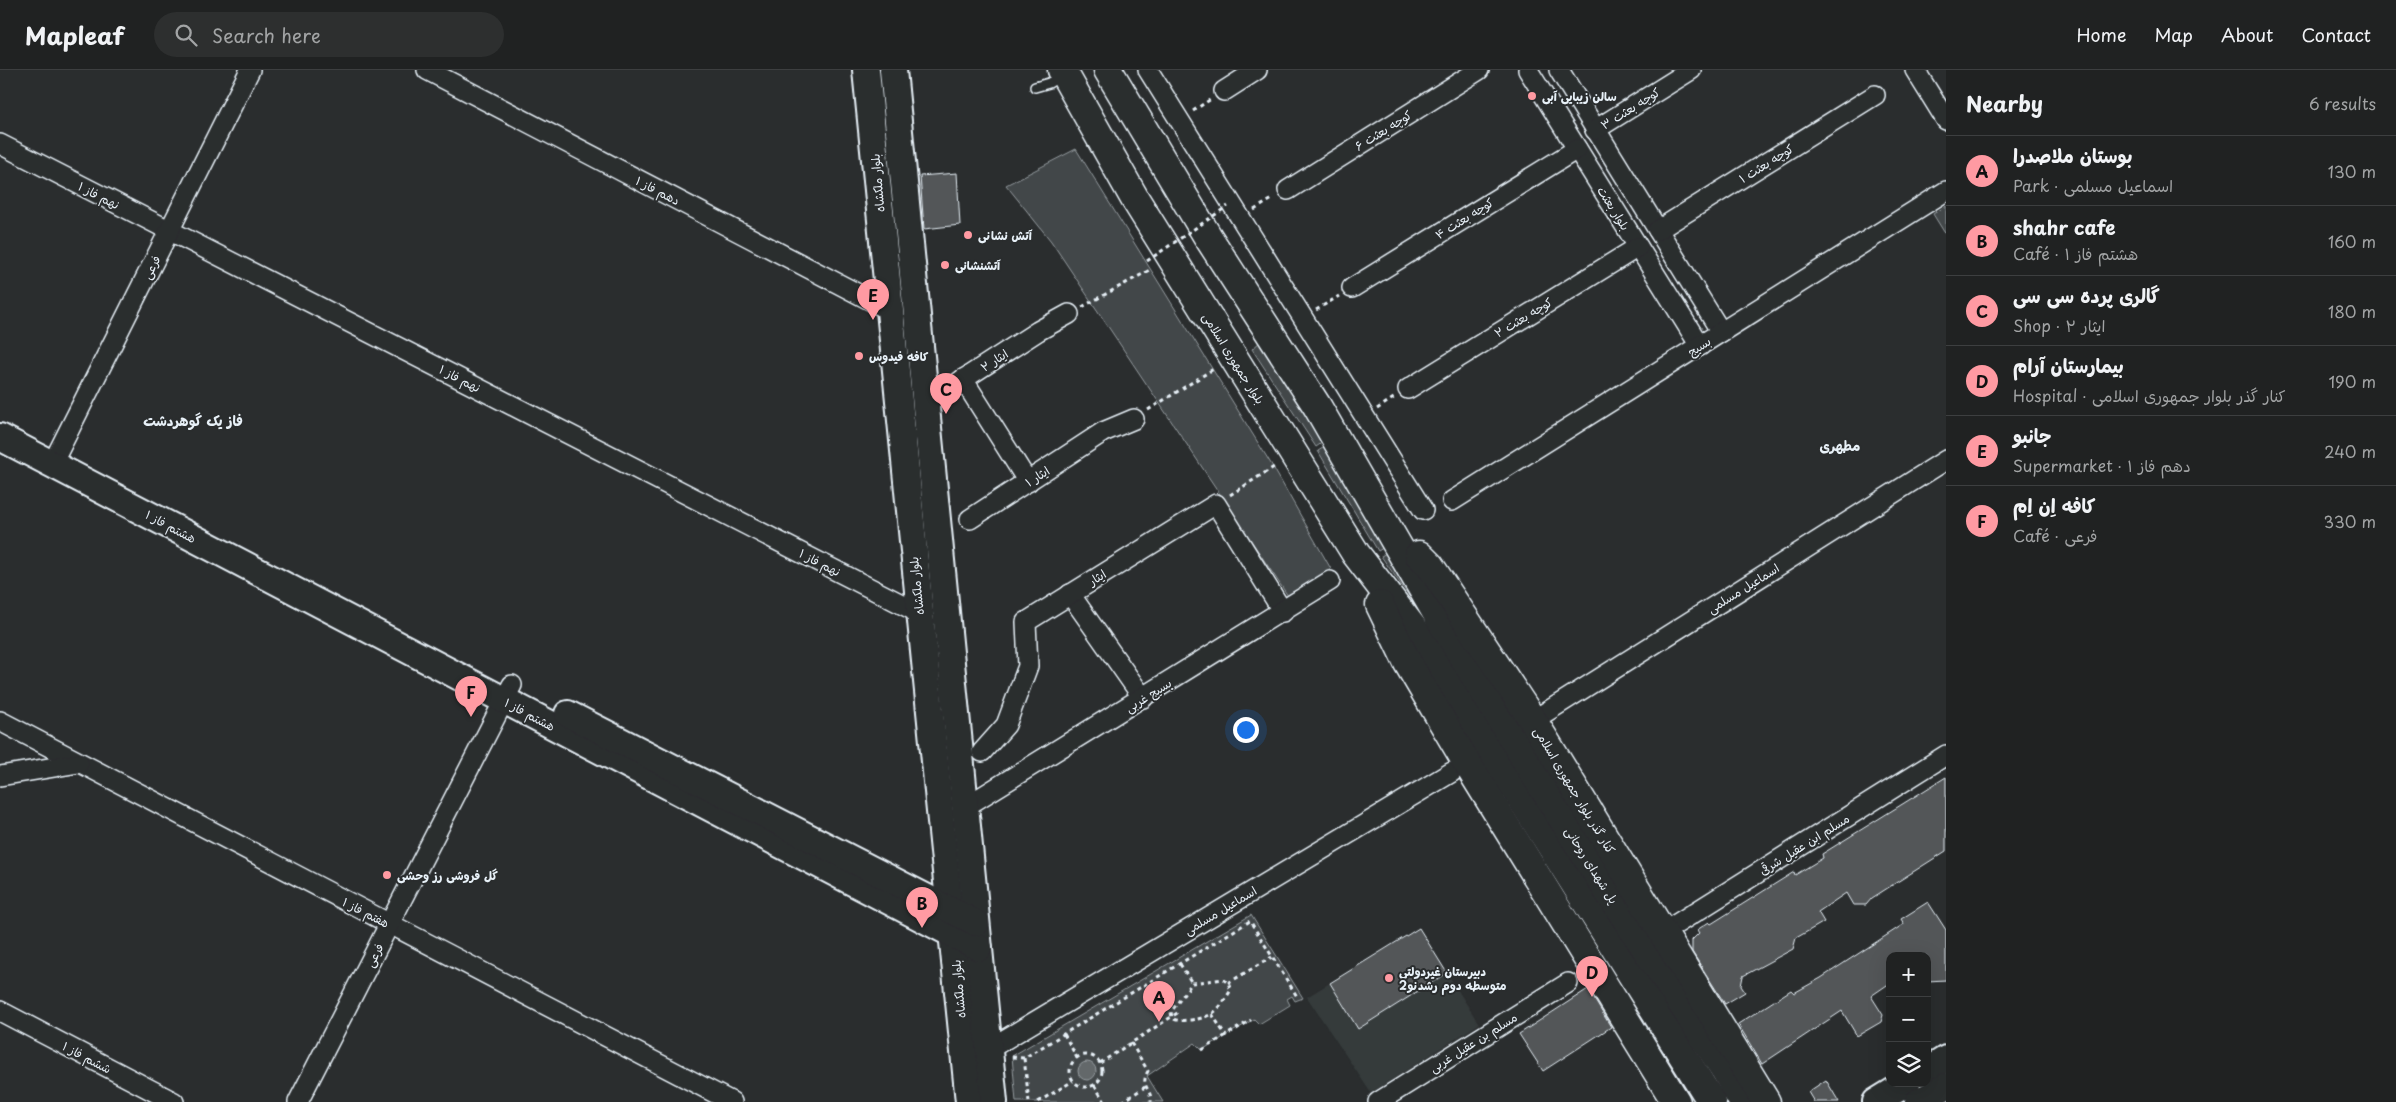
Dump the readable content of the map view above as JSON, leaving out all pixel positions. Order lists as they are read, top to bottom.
{
  "streets": {
    "main road": [
      "بلوار ملکشاه",
      "بلوار جمهوری اسلامی",
      "هشتم فاز ۱",
      "کنار گذر بلوار جمهوری اسلامی",
      "پل شهدای روحانی"
    ],
    "street": [
      "کوچه بعثت ۳",
      "کوچه بعثت ۶",
      "کوچه بعثت ۱",
      "دهم فاز ۱",
      "نهم فاز ۱",
      "بلوار بعثت",
      "کوچه بعثت ۴",
      "فرعی",
      "کوچه بعثت ۲",
      "بسیج",
      "ایثار ۲",
      "ایثار ۱",
      "ایثار",
      "اسماعیل مسلمی",
      "بسیج غربی",
      "مسلم ابن عقیل شرقی",
      "هفتم فاز ۱",
      "مسلم بن عقیل غربی",
      "ششم فاز ۱"
    ]
  },
  "crossings": [
    ["کوچه بعثت ۳", "بلوار بعثت"],
    ["کوچه بعثت ۱", "بلوار بعثت"],
    ["بلوار ملکشاه", "دهم فاز ۱"],
    ["بلوار ملکشاه", "نهم فاز ۱"],
    ["بلوار ملکشاه", "ایثار ۲"],
    ["بلوار ملکشاه", "هشتم فاز ۱"],
    ["بلوار ملکشاه", "اسماعیل مسلمی"],
    ["بلوار ملکشاه", "بسیج غربی"],
    ["نهم فاز ۱", "فرعی"],
    ["بلوار بعثت", "کوچه بعثت ۴"],
    ["بلوار بعثت", "کوچه بعثت ۲"],
    ["بلوار بعثت", "بسیج"],
    ["فرعی", "هشتم فاز ۱"],
    ["فرعی", "هفتم فاز ۱"],
    ["بلوار جمهوری اسلامی", "پل شهدای روحانی"],
    ["کنار گذر بلوار جمهوری اسلامی", "مسلم ابن عقیل شرقی"],
    ["کنار گذر بلوار جمهوری اسلامی", "پل شهدای روحانی"]
  ],
  "districts": ["فاز یک گوهردشت", "مطهری"],
  "places": [
    "سالن زیبایی آبی",
    "آتش نشانی",
    "آتشنشانی",
    "كافه فيدوس",
    "گل فروشی رز وحشی",
    "دبیرستان غیردولتی متوسطه دوم رشدنو2"
  ],
  "page": {
    "header": "Mapleaf",
    "search": "Search here",
    "nav": [
      "Home",
      "Map",
      "About",
      "Contact"
    ],
    "heading": ["Nearby", "6 results"],
    "list": [
      {
        "mark": "A",
        "name": "بوستان ملاصدرا",
        "note": "Park · اسماعیل مسلمی",
        "value": "130 m"
      },
      {
        "mark": "B",
        "name": "shahr cafe",
        "note": "Café · هشتم فاز ۱",
        "value": "160 m"
      },
      {
        "mark": "C",
        "name": "گالری پرده سی سی",
        "note": "Shop · ایثار ۲",
        "value": "180 m"
      },
      {
        "mark": "D",
        "name": "بیمارستان آرام",
        "note": "Hospital · کنار گذر بلوار جمهوری اسلامی",
        "value": "190 m"
      },
      {
        "mark": "E",
        "name": "جانبو",
        "note": "Supermarket · دهم فاز ۱",
        "value": "240 m"
      },
      {
        "mark": "F",
        "name": "کافه اِن اِم",
        "note": "Café · فرعی",
        "value": "330 m"
      }
    ],
    "pins": [
      "E",
      "C",
      "F",
      "B",
      "D",
      "A"
    ],
    "map_buttons": ["+", "−"]
  }
}
